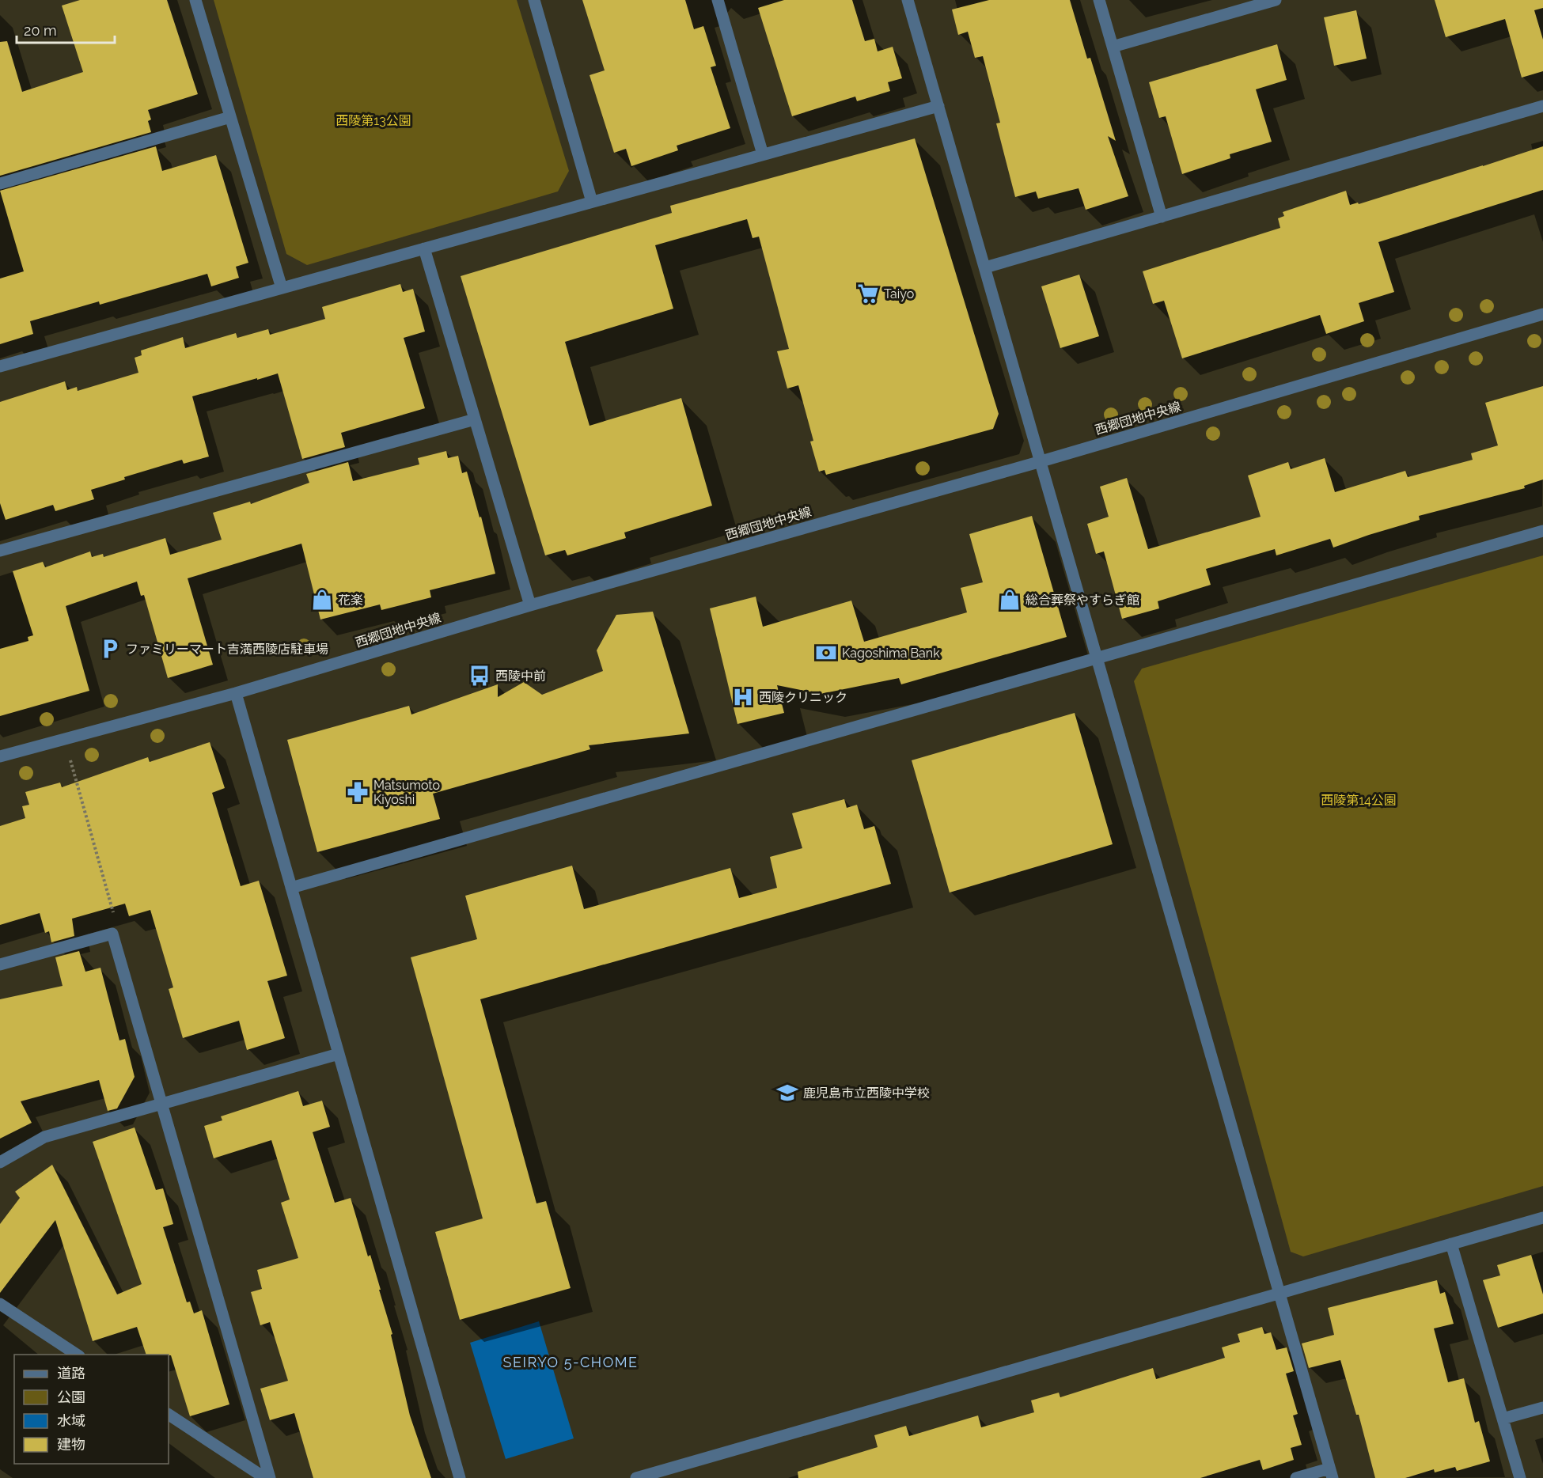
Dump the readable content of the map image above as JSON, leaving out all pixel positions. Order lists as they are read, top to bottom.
{
  "streets": {
    "street": ["西郷団地中央線"]
  },
  "districts": ["SEIRYO 5-CHOME"],
  "parks": ["西陵第13公園", "西陵第14公園"],
  "places": {
    "supermarket": ["Taiyo"],
    "shop": ["花楽", "総合葬祭やすらぎ館"],
    "parking": ["ファミリーマート吉満西陵店駐車場"],
    "bank": ["Kagoshima Bank"],
    "bus stop": ["西陵中前"],
    "hospital": ["西陵クリニック"],
    "pharmacy": ["Matsumoto Kiyoshi"],
    "school or university": ["鹿児島市立西陵中学校"]
  },
  "legend": [
    "道路",
    "公園",
    "水域",
    "建物"
  ],
  "scale_bar": "20 m"
}
